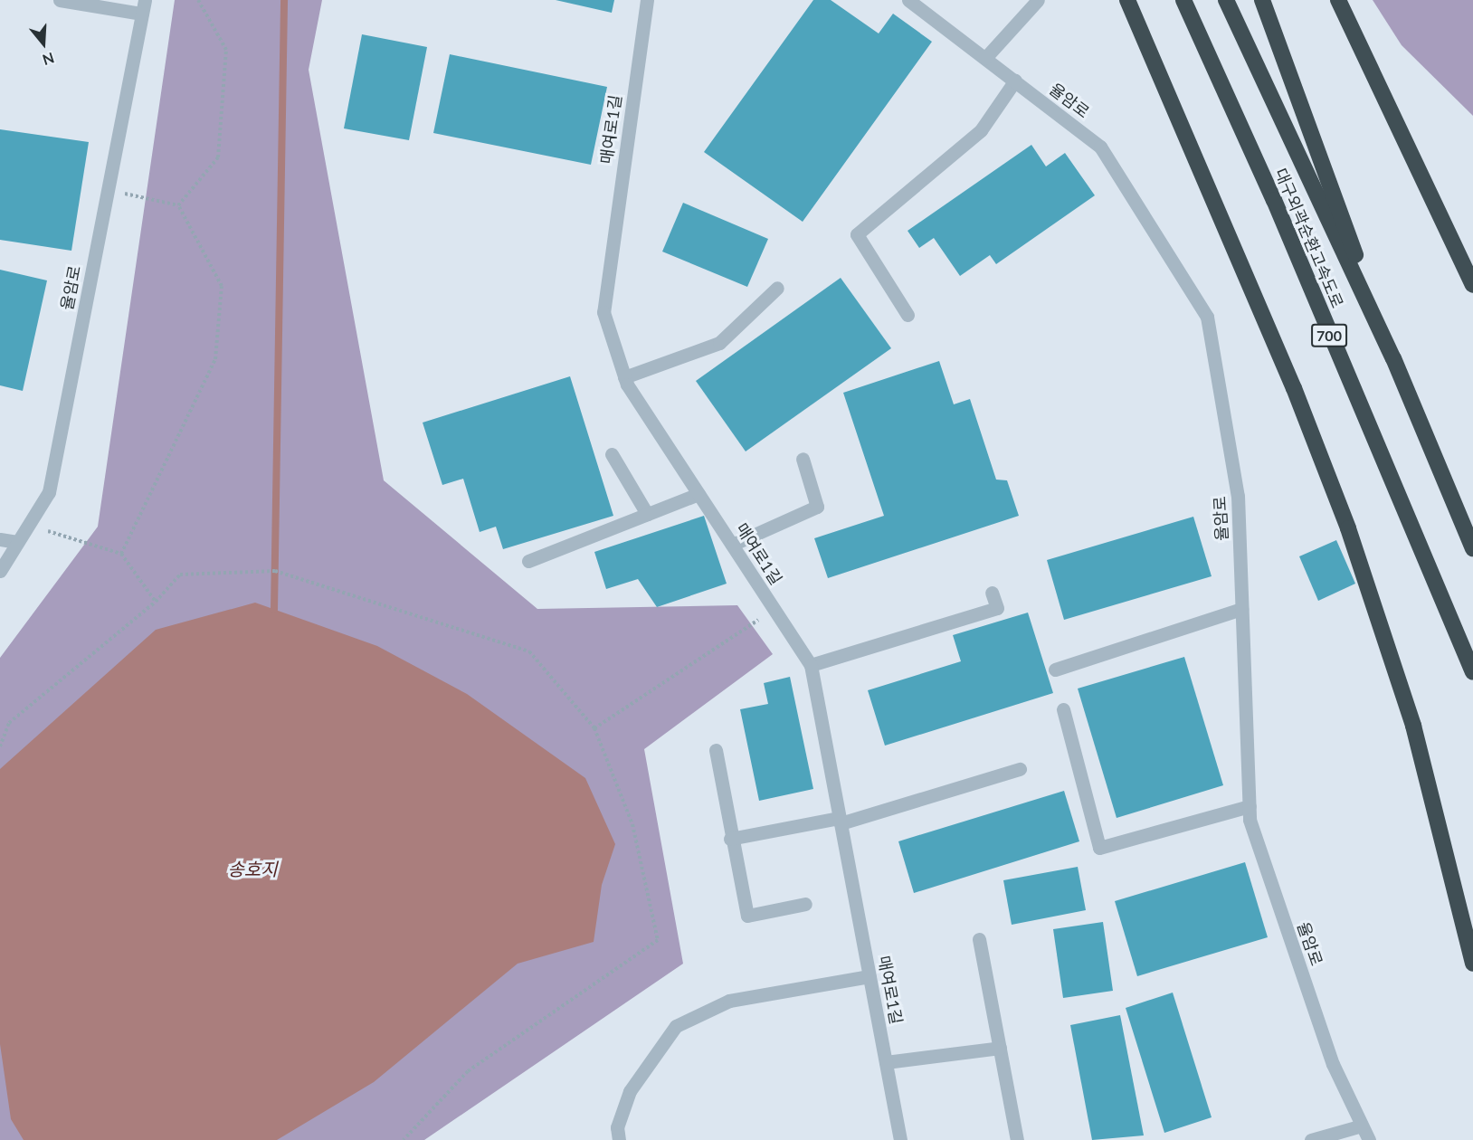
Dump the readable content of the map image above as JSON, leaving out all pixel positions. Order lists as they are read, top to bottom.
{
  "streets": {
    "highway": ["대구외곽순환고속도로", "700"],
    "street": ["율암로", "매여로1길"]
  },
  "water": ["송호지"],
  "north": "bottom"
}
